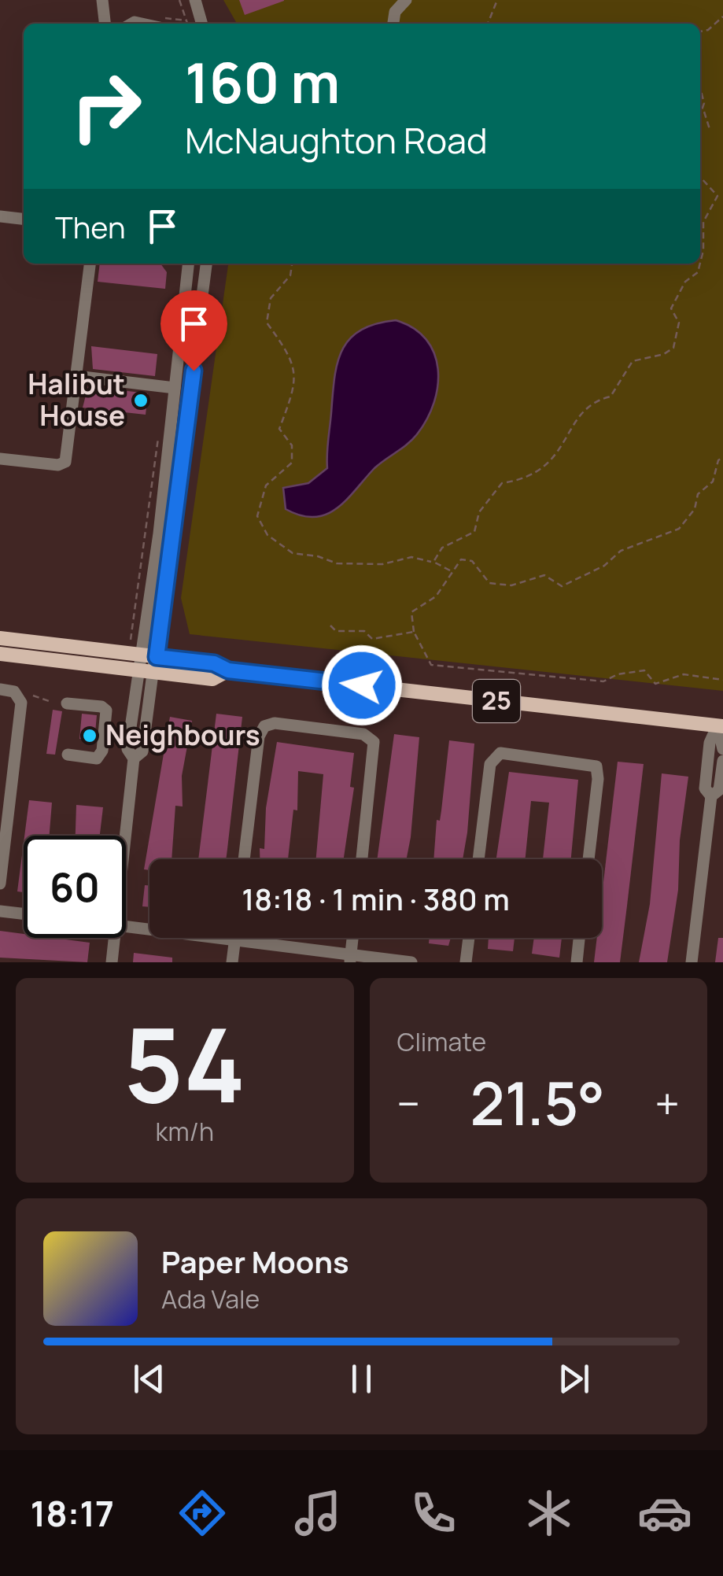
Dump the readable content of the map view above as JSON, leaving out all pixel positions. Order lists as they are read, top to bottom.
{
  "streets": {
    "main road": ["25"]
  },
  "places": ["Halibut House", "Neighbours"],
  "page": {
    "turn": ["160 m", "McNaughton Road"],
    "then": "Then",
    "limit": "60",
    "trip": "18:18 · 1 min · 380 m",
    "tile": [
      ["54", "km/h"],
      "Climate"
    ],
    "heat": ["−", "21.5°", "+"],
    "song": ["Paper Moons", "Ada Vale"],
    "tabs": "18:17"
  }
}
